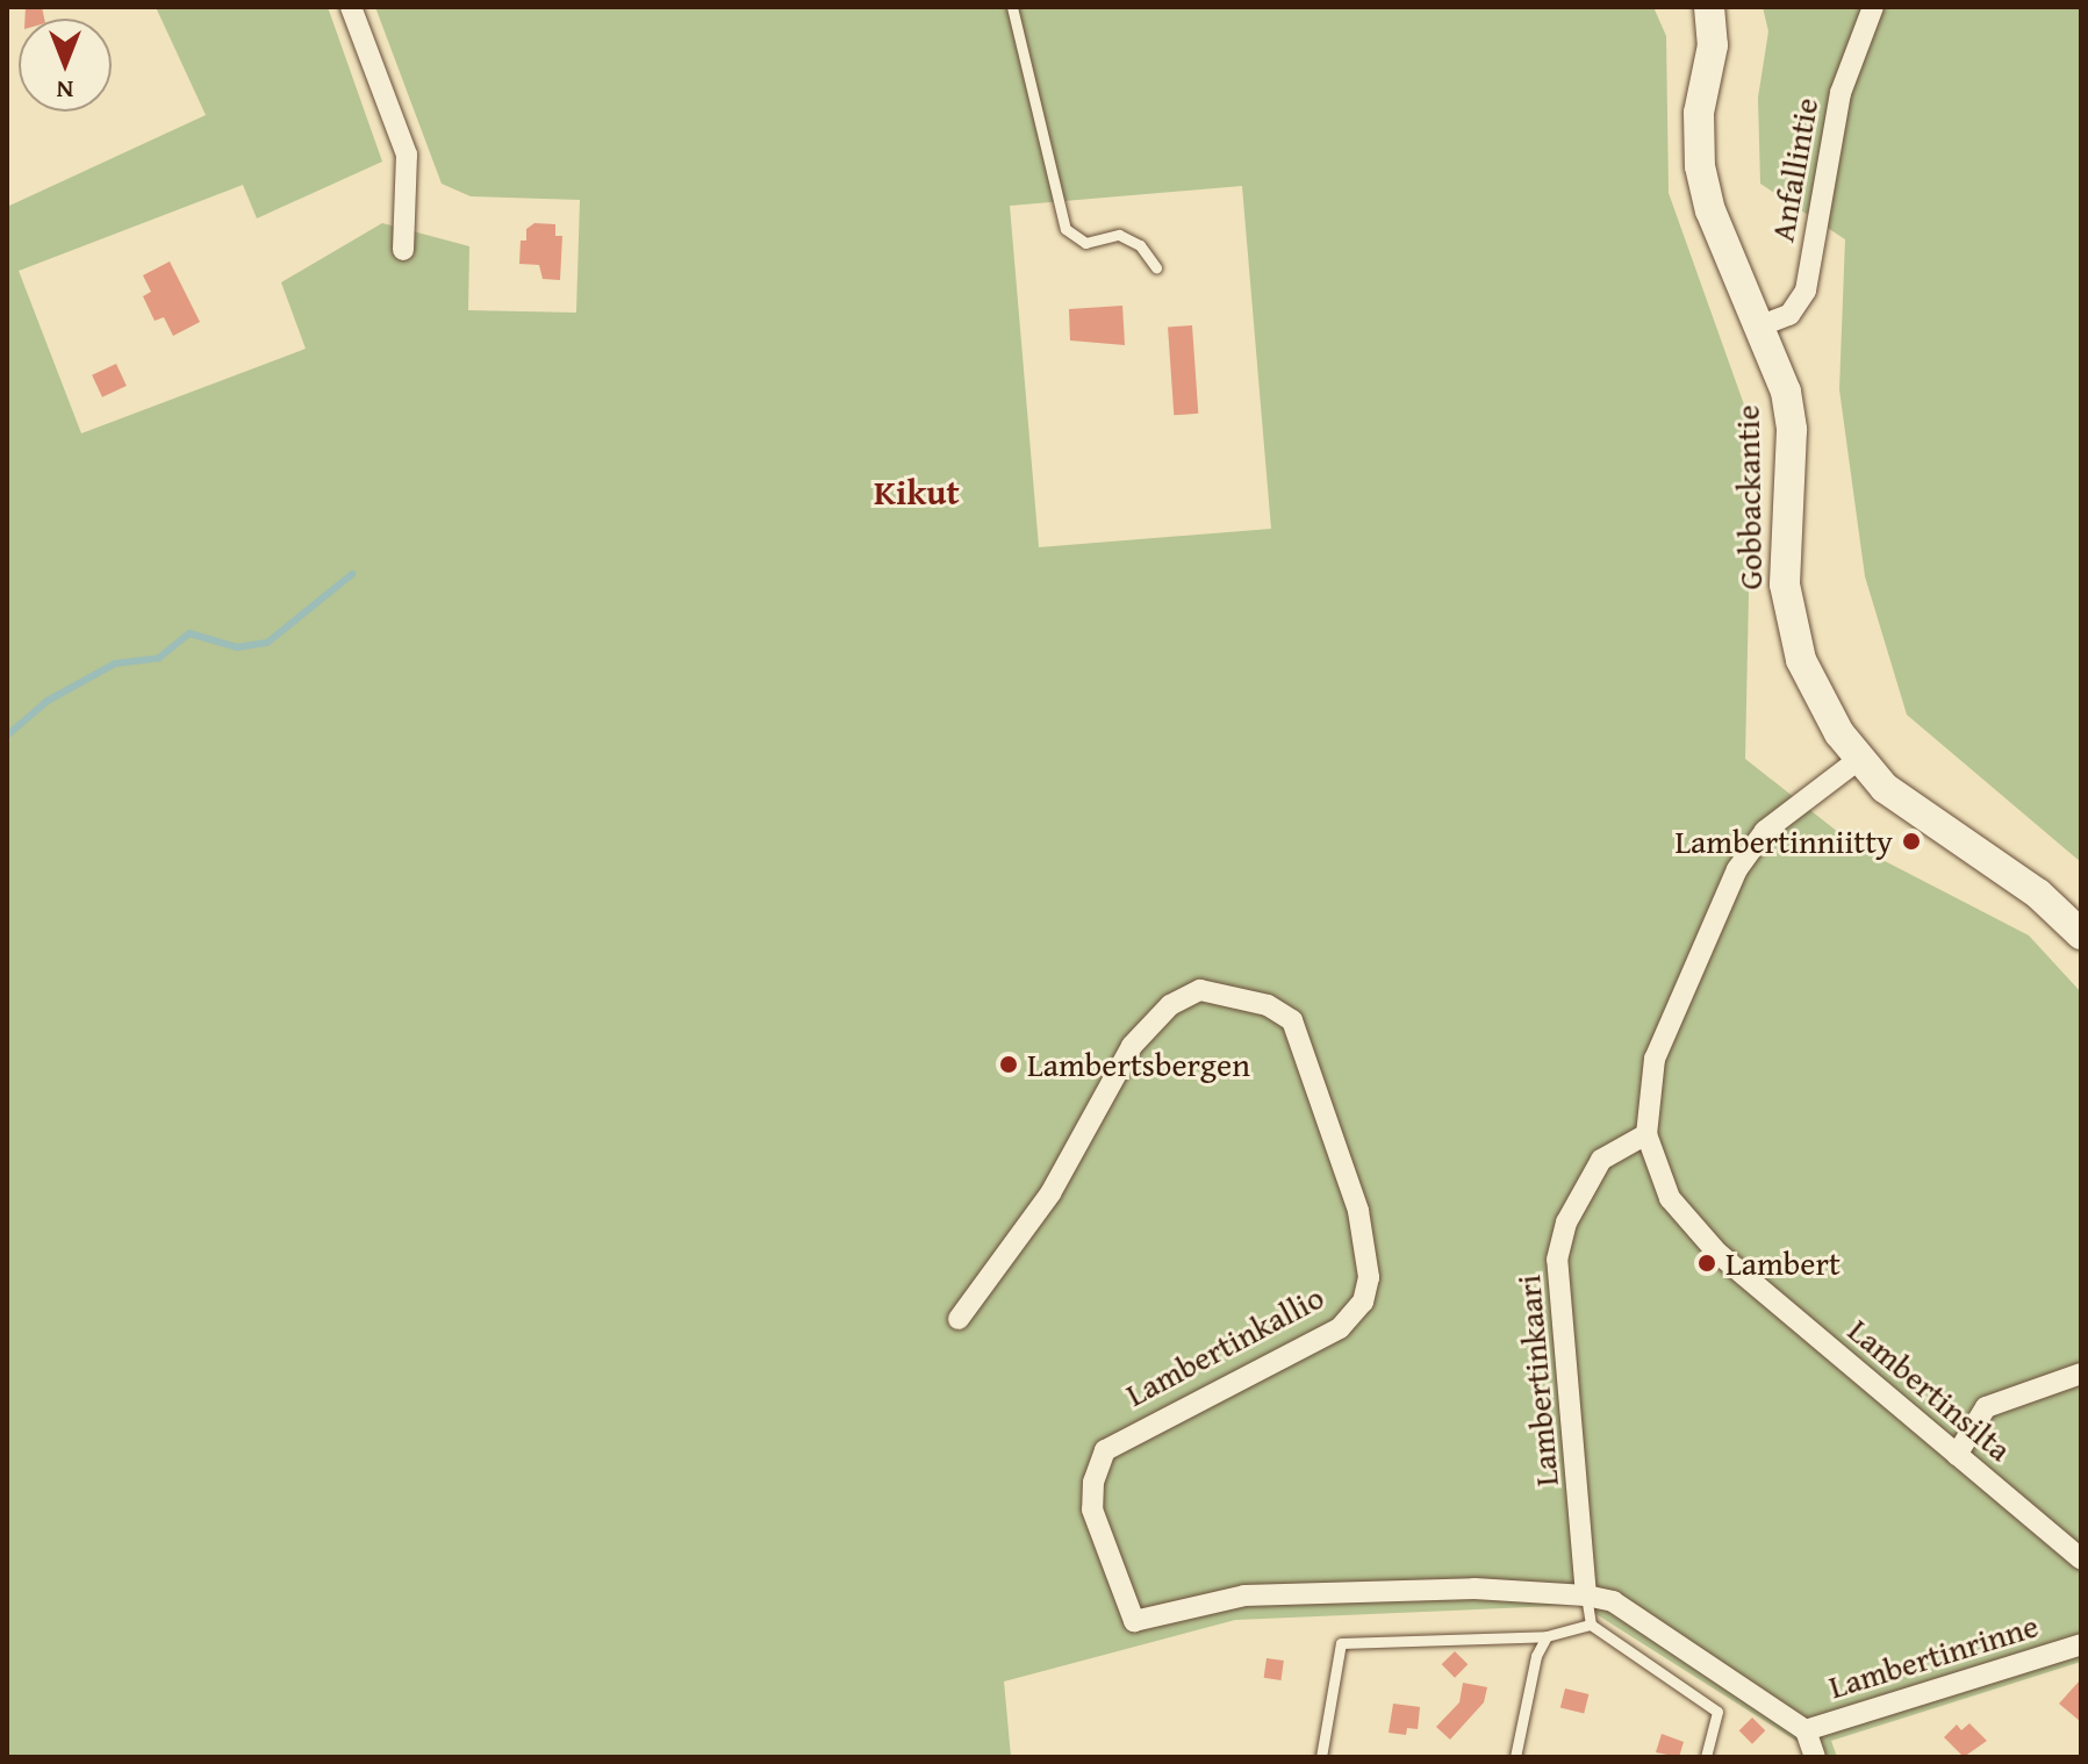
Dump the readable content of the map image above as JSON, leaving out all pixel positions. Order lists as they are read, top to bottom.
{
  "streets": {
    "street": [
      "Anfallintie",
      "Gobbackantie",
      "Lambertinkallio",
      "Lambertinkaari",
      "Lambertinsilta",
      "Lambertinrinne"
    ]
  },
  "crossings": [
    ["Anfallintie", "Gobbackantie"],
    ["Lambertinkallio", "Lambertinkaari"],
    ["Lambertinkaari", "Lambertinsilta"]
  ],
  "districts": ["Kikut"],
  "places": ["Lambertinniitty", "Lambertsbergen", "Lambert"],
  "north": "bottom"
}
